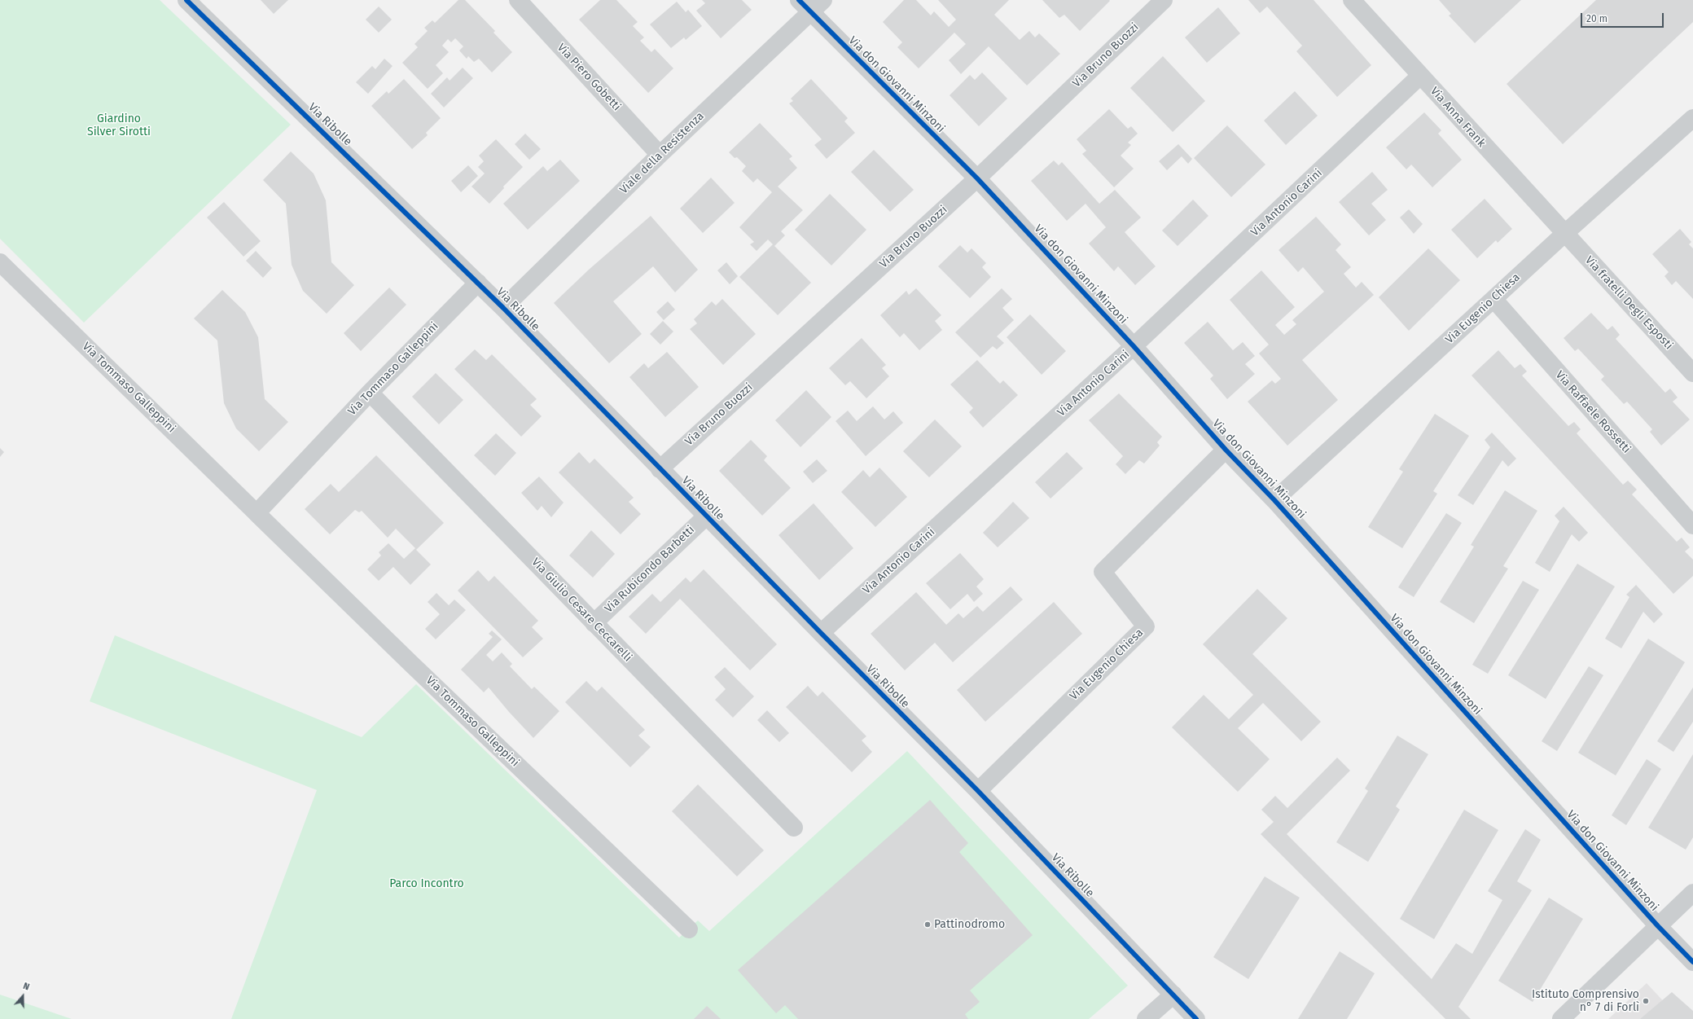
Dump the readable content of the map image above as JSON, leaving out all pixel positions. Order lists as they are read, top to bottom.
{
  "streets": {
    "street": [
      "Via Bruno Buozzi",
      "Via Piero Gobetti",
      "Via don Giovanni Minzoni",
      "Via Anna Frank",
      "Via Ribolle",
      "Viale della Resistenza",
      "Via Antonio Carini",
      "Via fratelli Degli Esposti",
      "Via Eugenio Chiesa",
      "Via Tommaso Galleppini",
      "Via Raffaele Rossetti",
      "Via Rubicondo Barbetti",
      "Via Giulio Cesare Ceccarelli"
    ]
  },
  "crossings": [
    ["Via Bruno Buozzi", "Via don Giovanni Minzoni"],
    ["Via Bruno Buozzi", "Via Ribolle"],
    ["Via Piero Gobetti", "Viale della Resistenza"],
    ["Via don Giovanni Minzoni", "Viale della Resistenza"],
    ["Via don Giovanni Minzoni", "Via Antonio Carini"],
    ["Via don Giovanni Minzoni", "Via Eugenio Chiesa"],
    ["Via Anna Frank", "Via Antonio Carini"],
    ["Via Anna Frank", "Via fratelli Degli Esposti"],
    ["Via Anna Frank", "Via Eugenio Chiesa"],
    ["Via Ribolle", "Viale della Resistenza"],
    ["Via Ribolle", "Via Antonio Carini"],
    ["Via Ribolle", "Via Eugenio Chiesa"],
    ["Via Ribolle", "Via Tommaso Galleppini"],
    ["Via Ribolle", "Via Rubicondo Barbetti"],
    ["Via fratelli Degli Esposti", "Via Eugenio Chiesa"],
    ["Via Eugenio Chiesa", "Via Raffaele Rossetti"],
    ["Via Tommaso Galleppini", "Via Giulio Cesare Ceccarelli"],
    ["Via Rubicondo Barbetti", "Via Giulio Cesare Ceccarelli"]
  ],
  "parks": ["Giardino Silver Sirotti", "Parco Incontro"],
  "places": ["Pattinodromo", "Istituto Comprensivo n° 7 di Forlì"],
  "scale_bar": "20 m",
  "north": "top"
}
